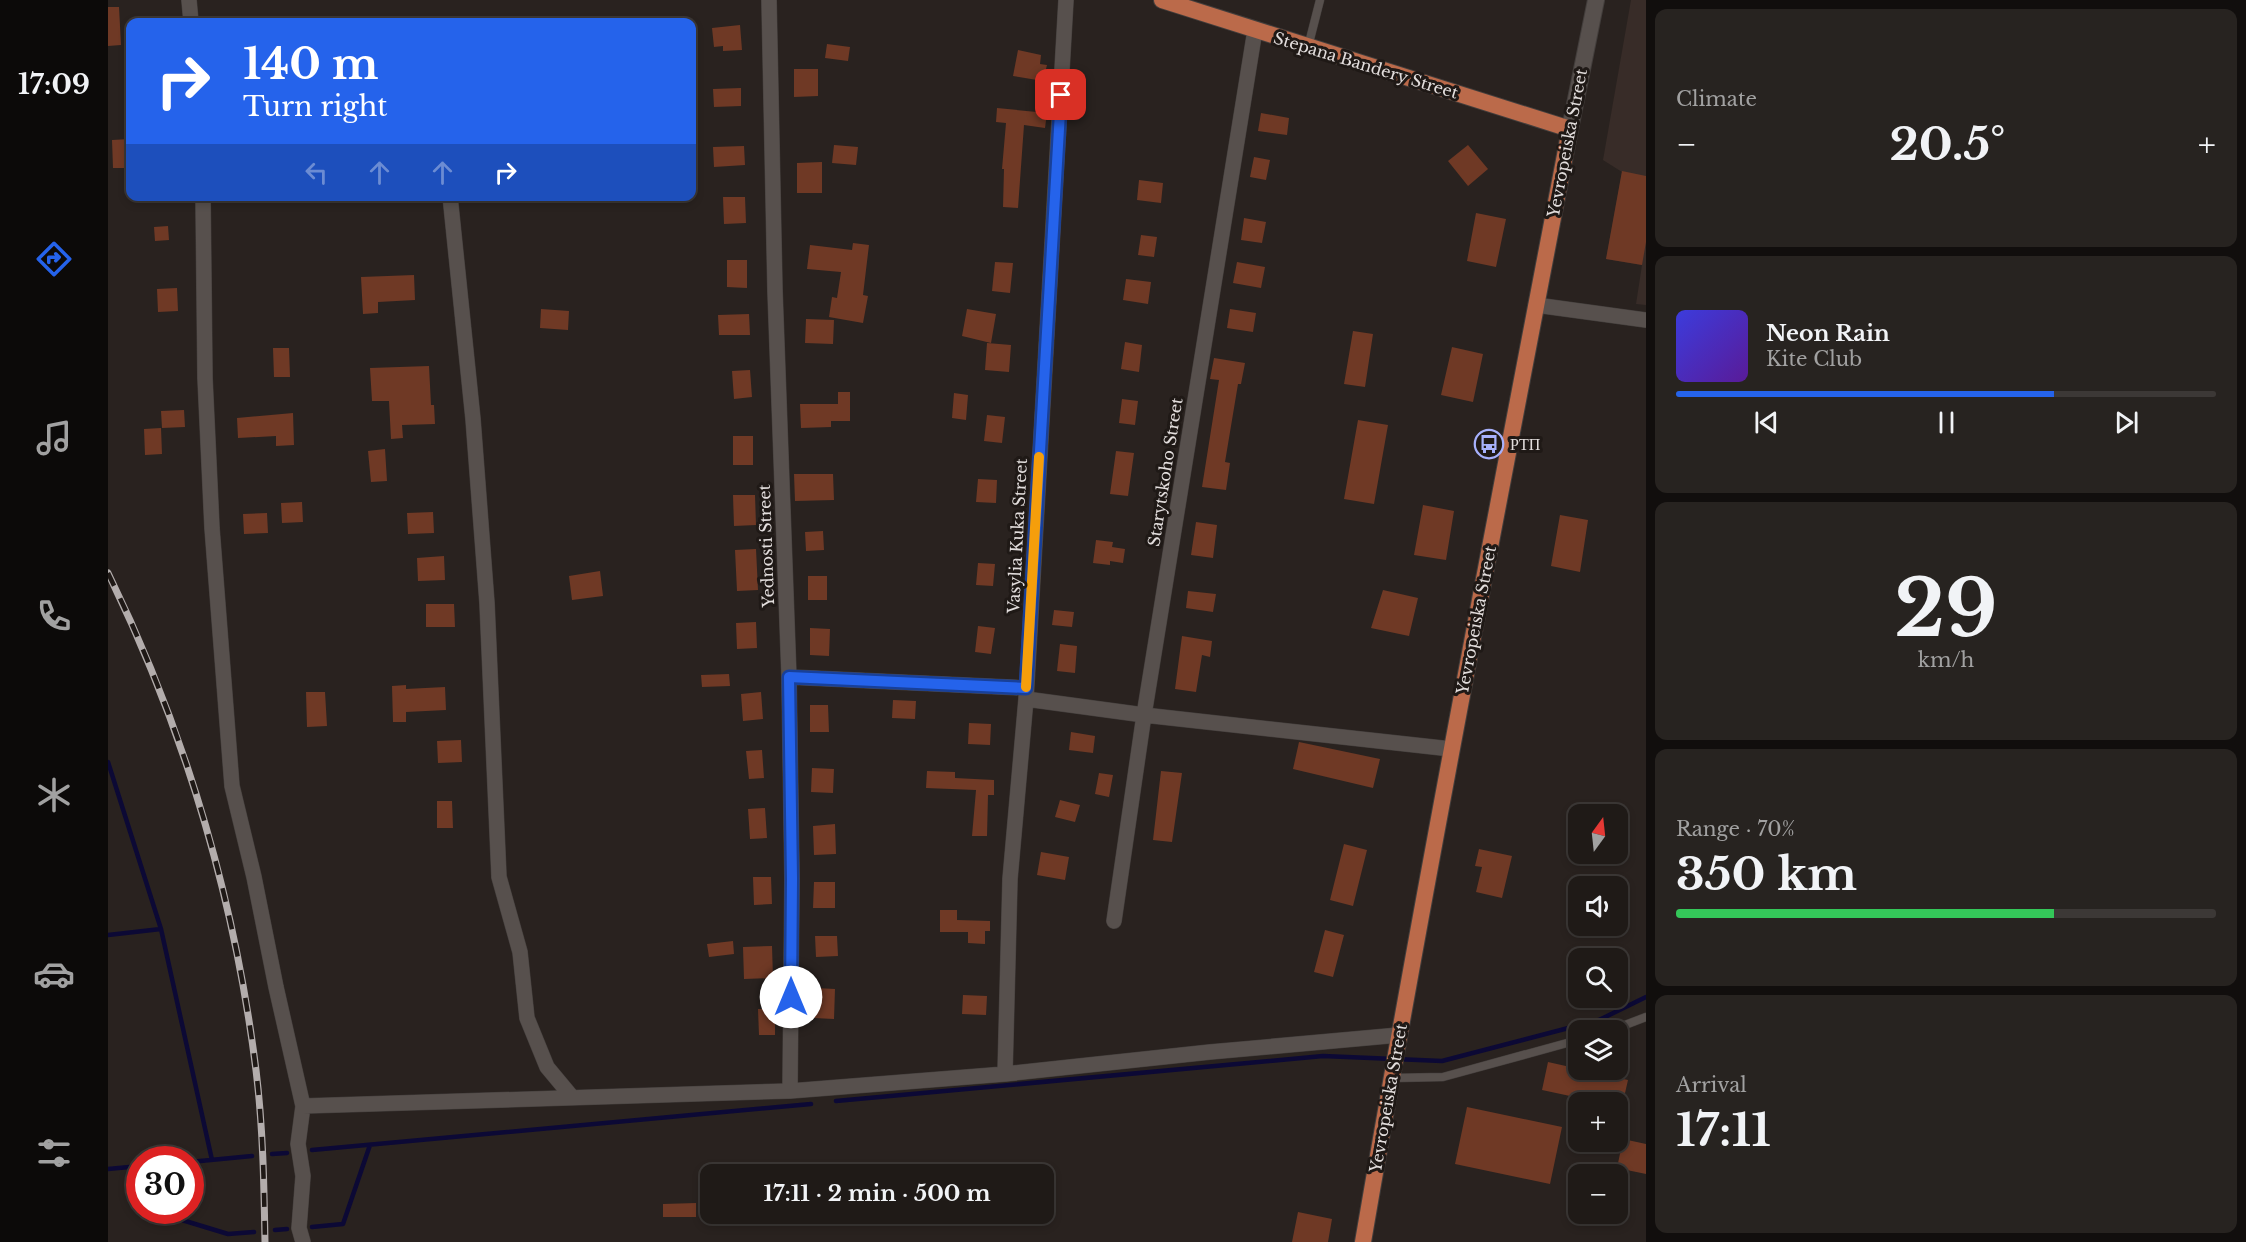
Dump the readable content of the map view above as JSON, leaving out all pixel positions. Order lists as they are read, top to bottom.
{
  "streets": {
    "main road": ["Stepana Bandery Street", "Yevropeiska Street"],
    "street": ["Starytskoho Street", "Vasylia Kuka Street", "Yednosti Street"]
  },
  "crossings": [
    ["Stepana Bandery Street", "Yevropeiska Street"],
    ["Stepana Bandery Street", "Starytskoho Street"]
  ],
  "places": {
    "bus stop": ["РТП"]
  },
  "north": "top",
  "page": {
    "tabs": "17:09",
    "tile": [
      "Climate",
      ["29", "km/h"],
      ["Range · 70%", "350 km"],
      ["Arrival", "17:11"]
    ],
    "turn": ["140 m", "Turn right"],
    "heat": ["−", "20.5°", "+"],
    "song": ["Neon Rain", "Kite Club"],
    "map_buttons": ["+", "−"],
    "limit": "30",
    "trip": "17:11 · 2 min · 500 m"
  }
}
